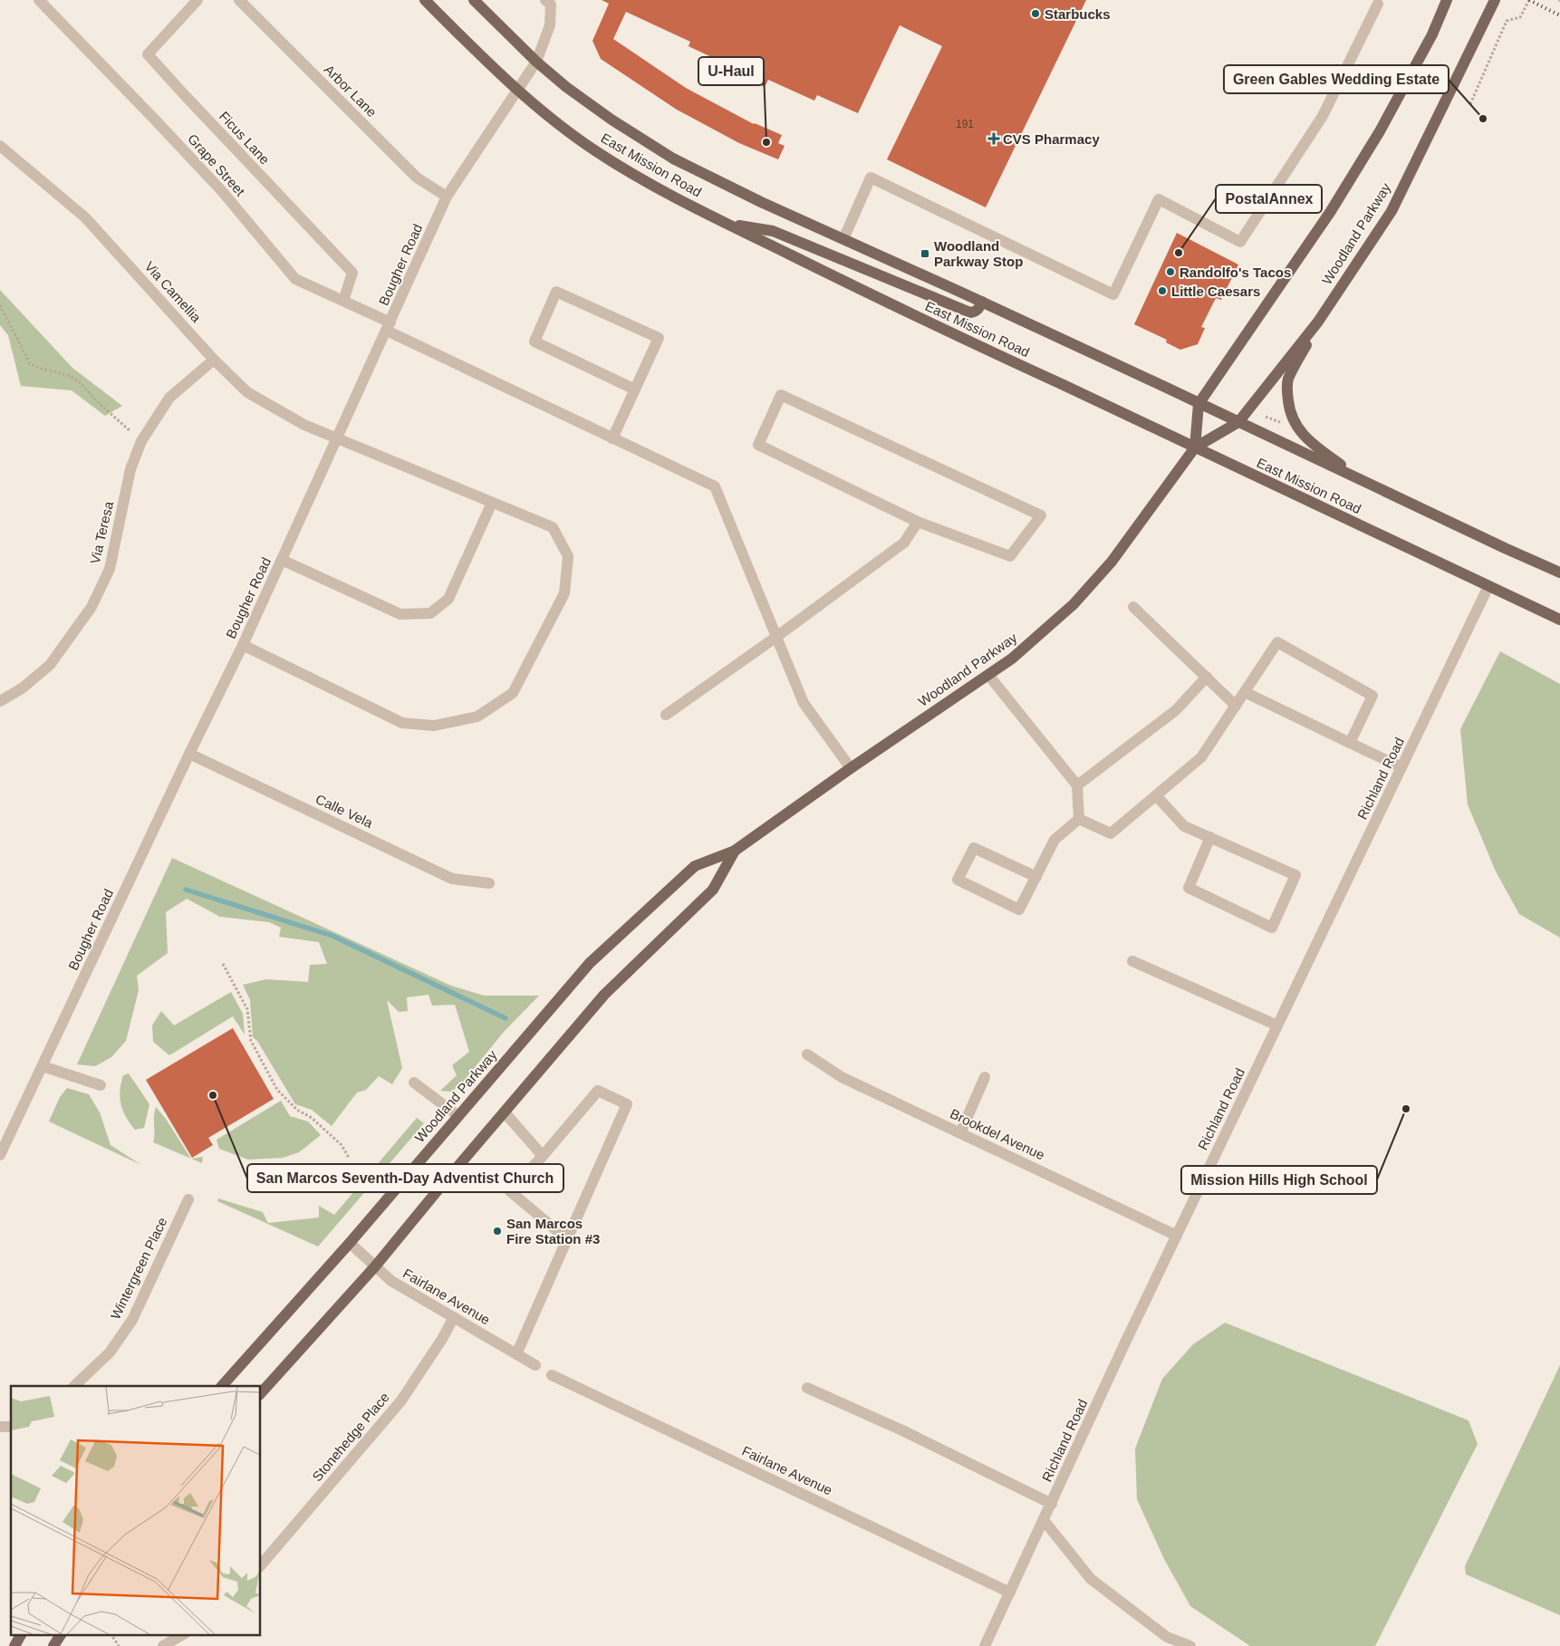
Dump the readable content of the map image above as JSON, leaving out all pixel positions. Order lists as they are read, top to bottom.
{
  "streets": {
    "main road": ["East Mission Road", "Woodland Parkway"],
    "street": [
      "Arbor Lane",
      "Ficus Lane",
      "Grape Street",
      "Bougher Road",
      "Via Camellia",
      "Via Teresa",
      "Richland Road",
      "Calle Vela",
      "Brookdel Avenue",
      "Wintergreen Place",
      "Fairlane Avenue",
      "Stonehedge Place"
    ]
  },
  "crossings": [
    ["Arbor Lane", "Bougher Road"],
    ["Ficus Lane", "Grape Street"],
    ["Grape Street", "Woodland Parkway"],
    ["Grape Street", "Bougher Road"],
    ["East Mission Road", "Woodland Parkway"],
    ["East Mission Road", "Bougher Road"],
    ["East Mission Road", "Richland Road"],
    ["Woodland Parkway", "Fairlane Avenue"],
    ["Bougher Road", "Via Camellia"],
    ["Bougher Road", "Calle Vela"],
    ["Via Camellia", "Via Teresa"],
    ["Richland Road", "Brookdel Avenue"],
    ["Richland Road", "Fairlane Avenue"],
    ["Fairlane Avenue", "Stonehedge Place"]
  ],
  "places": {
    "other": [
      "Starbucks",
      "Green Gables Wedding Estate",
      "U-Haul",
      "PostalAnnex",
      "Randolfo's Tacos",
      "Little Caesars",
      "San Marcos Seventh-Day Adventist Church",
      "Mission Hills High School",
      "San Marcos Fire Station #3"
    ],
    "health": ["CVS Pharmacy"],
    "transit": ["Woodland Parkway Stop"]
  },
  "house_numbers": ["191"]
}
